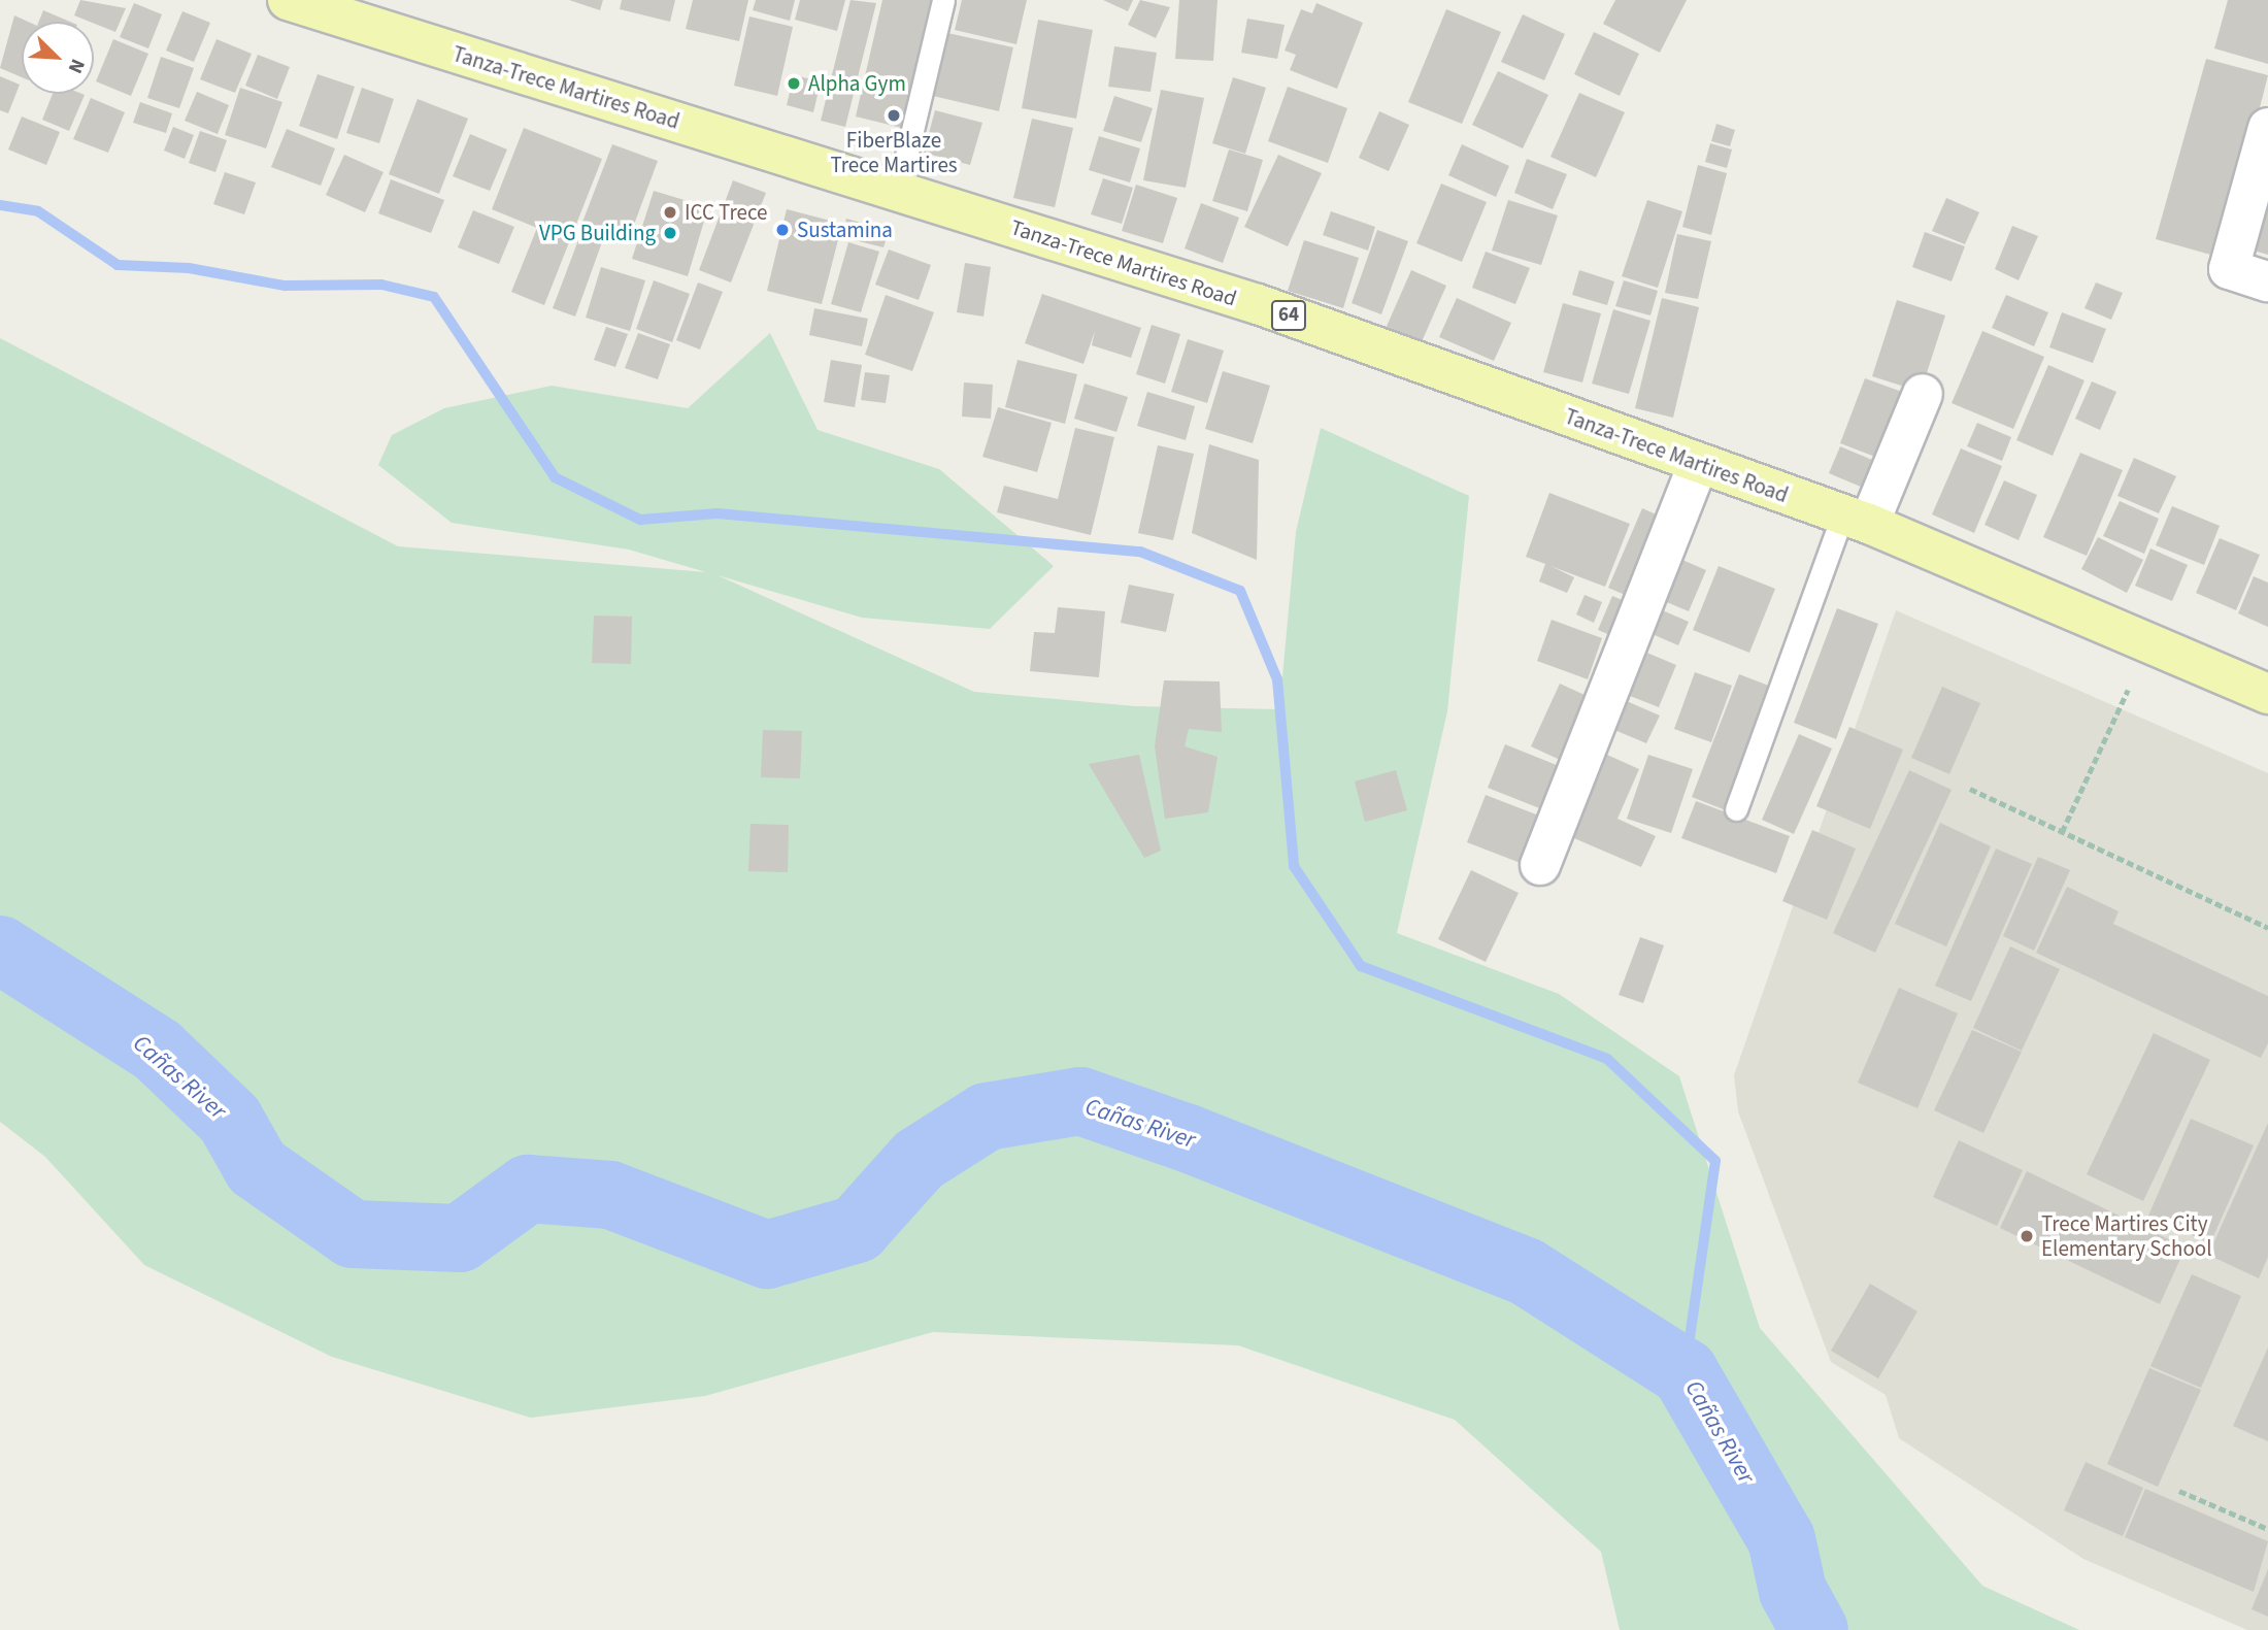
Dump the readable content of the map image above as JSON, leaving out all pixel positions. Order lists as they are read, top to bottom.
{
  "streets": {
    "main road": ["Tanza-Trece Martires Road", "64"]
  },
  "water": ["Cañas River"],
  "places": [
    "Alpha Gym",
    "FiberBlaze Trece Martires",
    "ICC Trece",
    "Sustamina",
    "VPG Building",
    "Trece Martires City Elementary School"
  ],
  "north": "bottom right"
}
